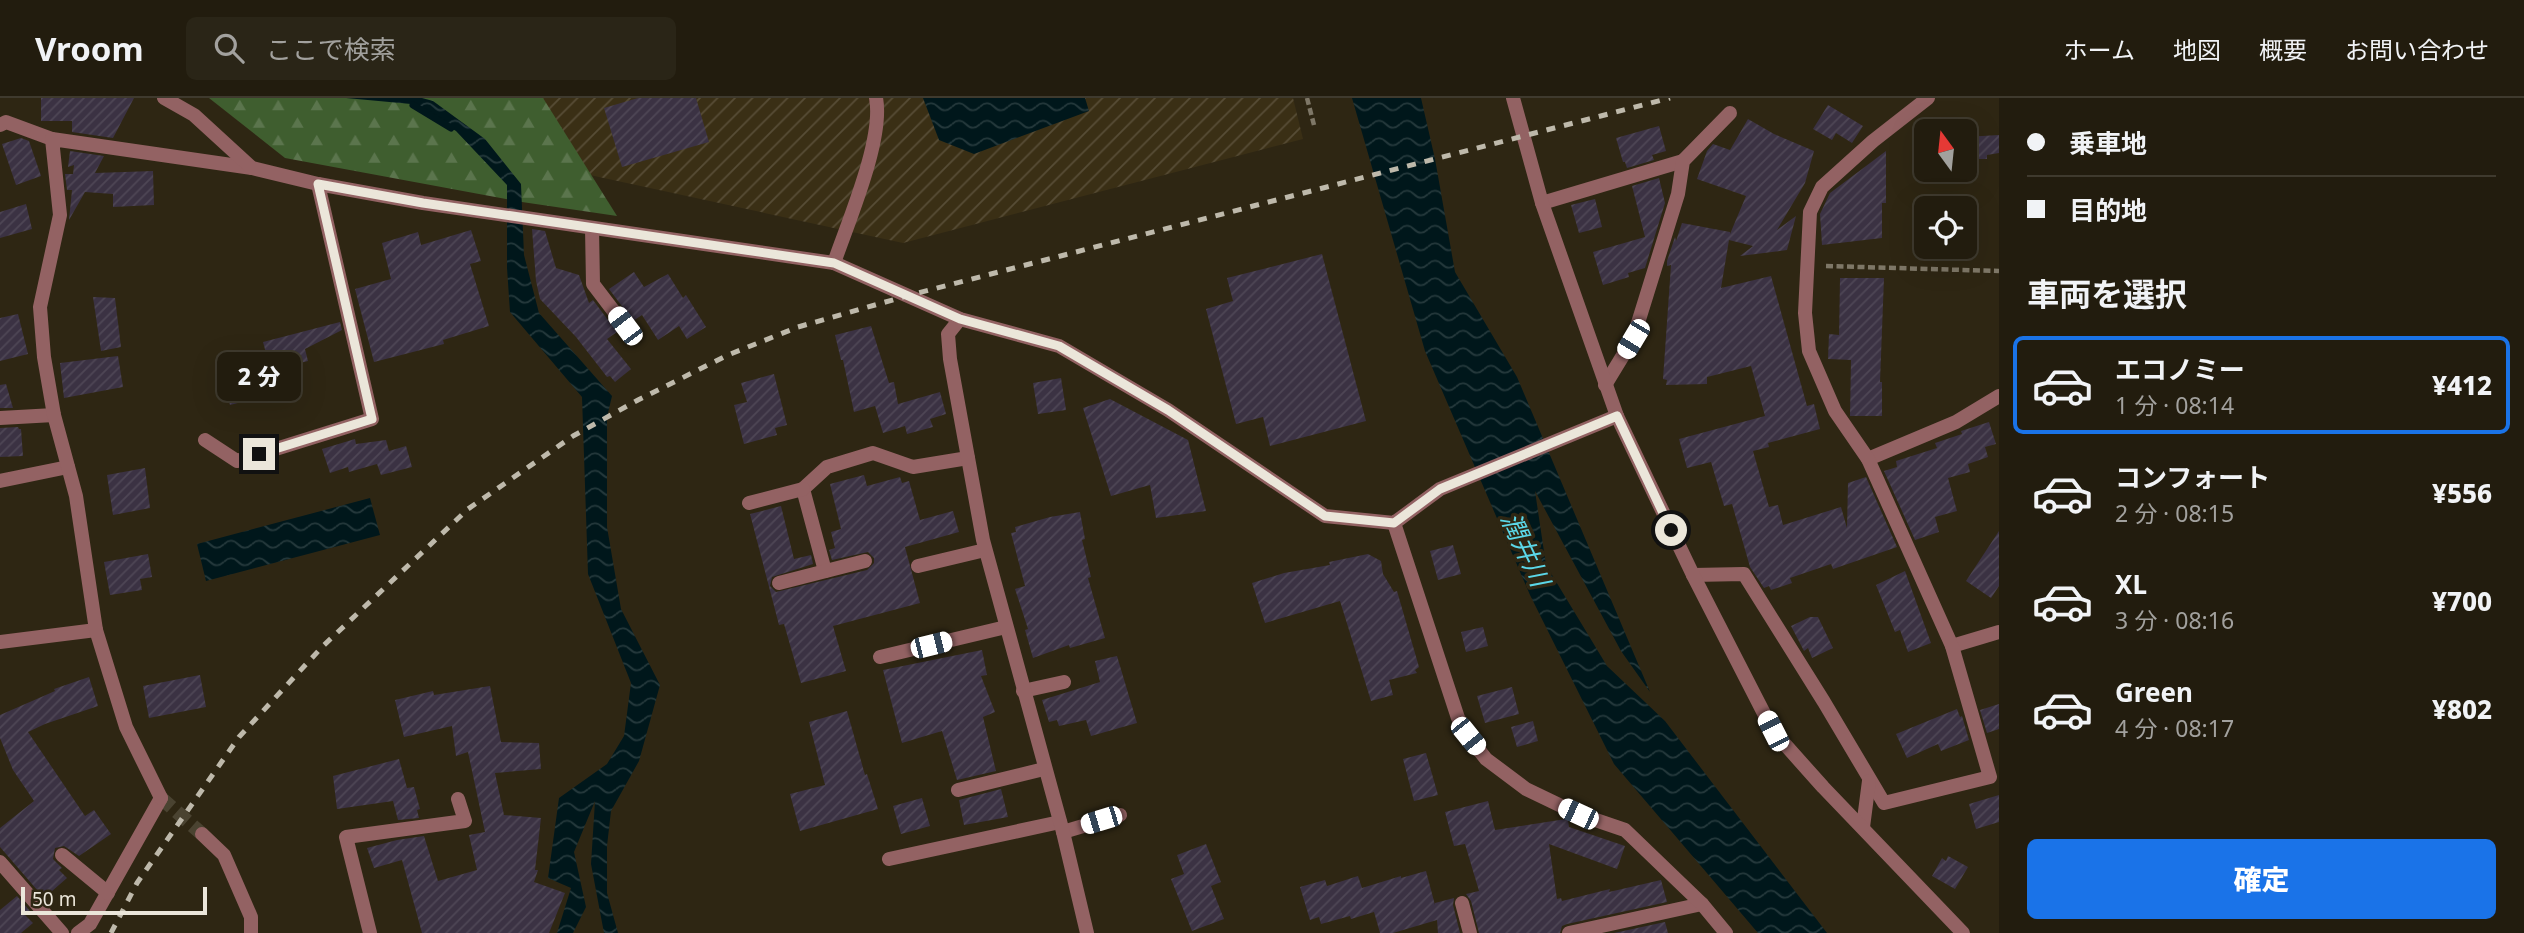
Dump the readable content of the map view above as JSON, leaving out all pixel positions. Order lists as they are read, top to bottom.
{
  "water": ["潤井川"],
  "scale_bar": "50 m",
  "north": "top",
  "page": {
    "header": "Vroom",
    "search": "ここで検索",
    "nav": [
      "ホーム",
      "地図",
      "概要",
      "お問い合わせ"
    ],
    "banner": ["乗車地", "目的地"],
    "heading": "車両を選択",
    "list": [
      {
        "name": "エコノミー",
        "note": "1 分 · 08:14",
        "value": "¥412"
      },
      {
        "name": "コンフォート",
        "note": "2 分 · 08:15",
        "value": "¥556"
      },
      {
        "name": "XL",
        "note": "3 分 · 08:16",
        "value": "¥700"
      },
      {
        "name": "Green",
        "note": "4 分 · 08:17",
        "value": "¥802"
      }
    ],
    "bubble": "2 分",
    "buttons": "確定",
    "scale": "50 m"
  }
}
